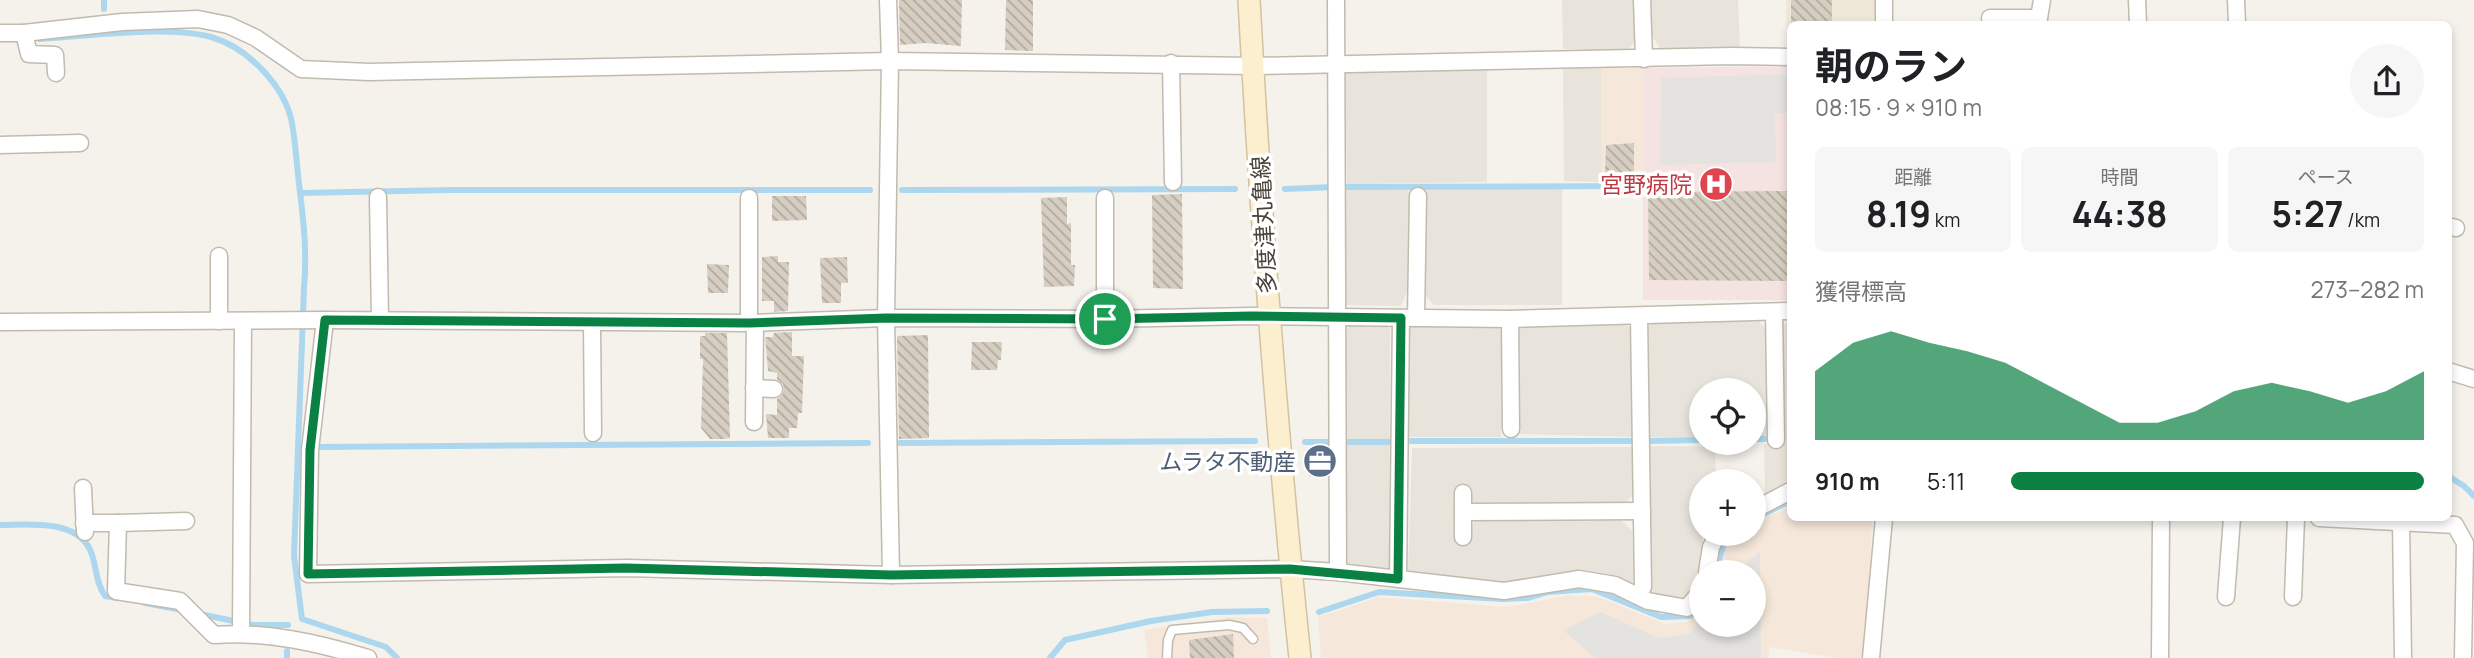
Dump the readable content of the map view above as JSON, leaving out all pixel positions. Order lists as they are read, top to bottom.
{
  "streets": {
    "main road": ["多度津丸亀線"]
  },
  "places": {
    "hospital": ["宮野病院"],
    "office": ["ムラタ不動産"]
  },
  "page": {
    "heading": ["朝のラン", "08:15 · 9 × 910 m"],
    "stats": [
      ["距離", "8.19 km"],
      ["時間", "44:38"],
      ["ペース", "5:27 /km"]
    ],
    "chart": ["獲得標高", "273–282 m"],
    "map_buttons": ["+", "−"],
    "list": [
      {
        "name": "910 m",
        "note": "5:11"
      }
    ]
  }
}
